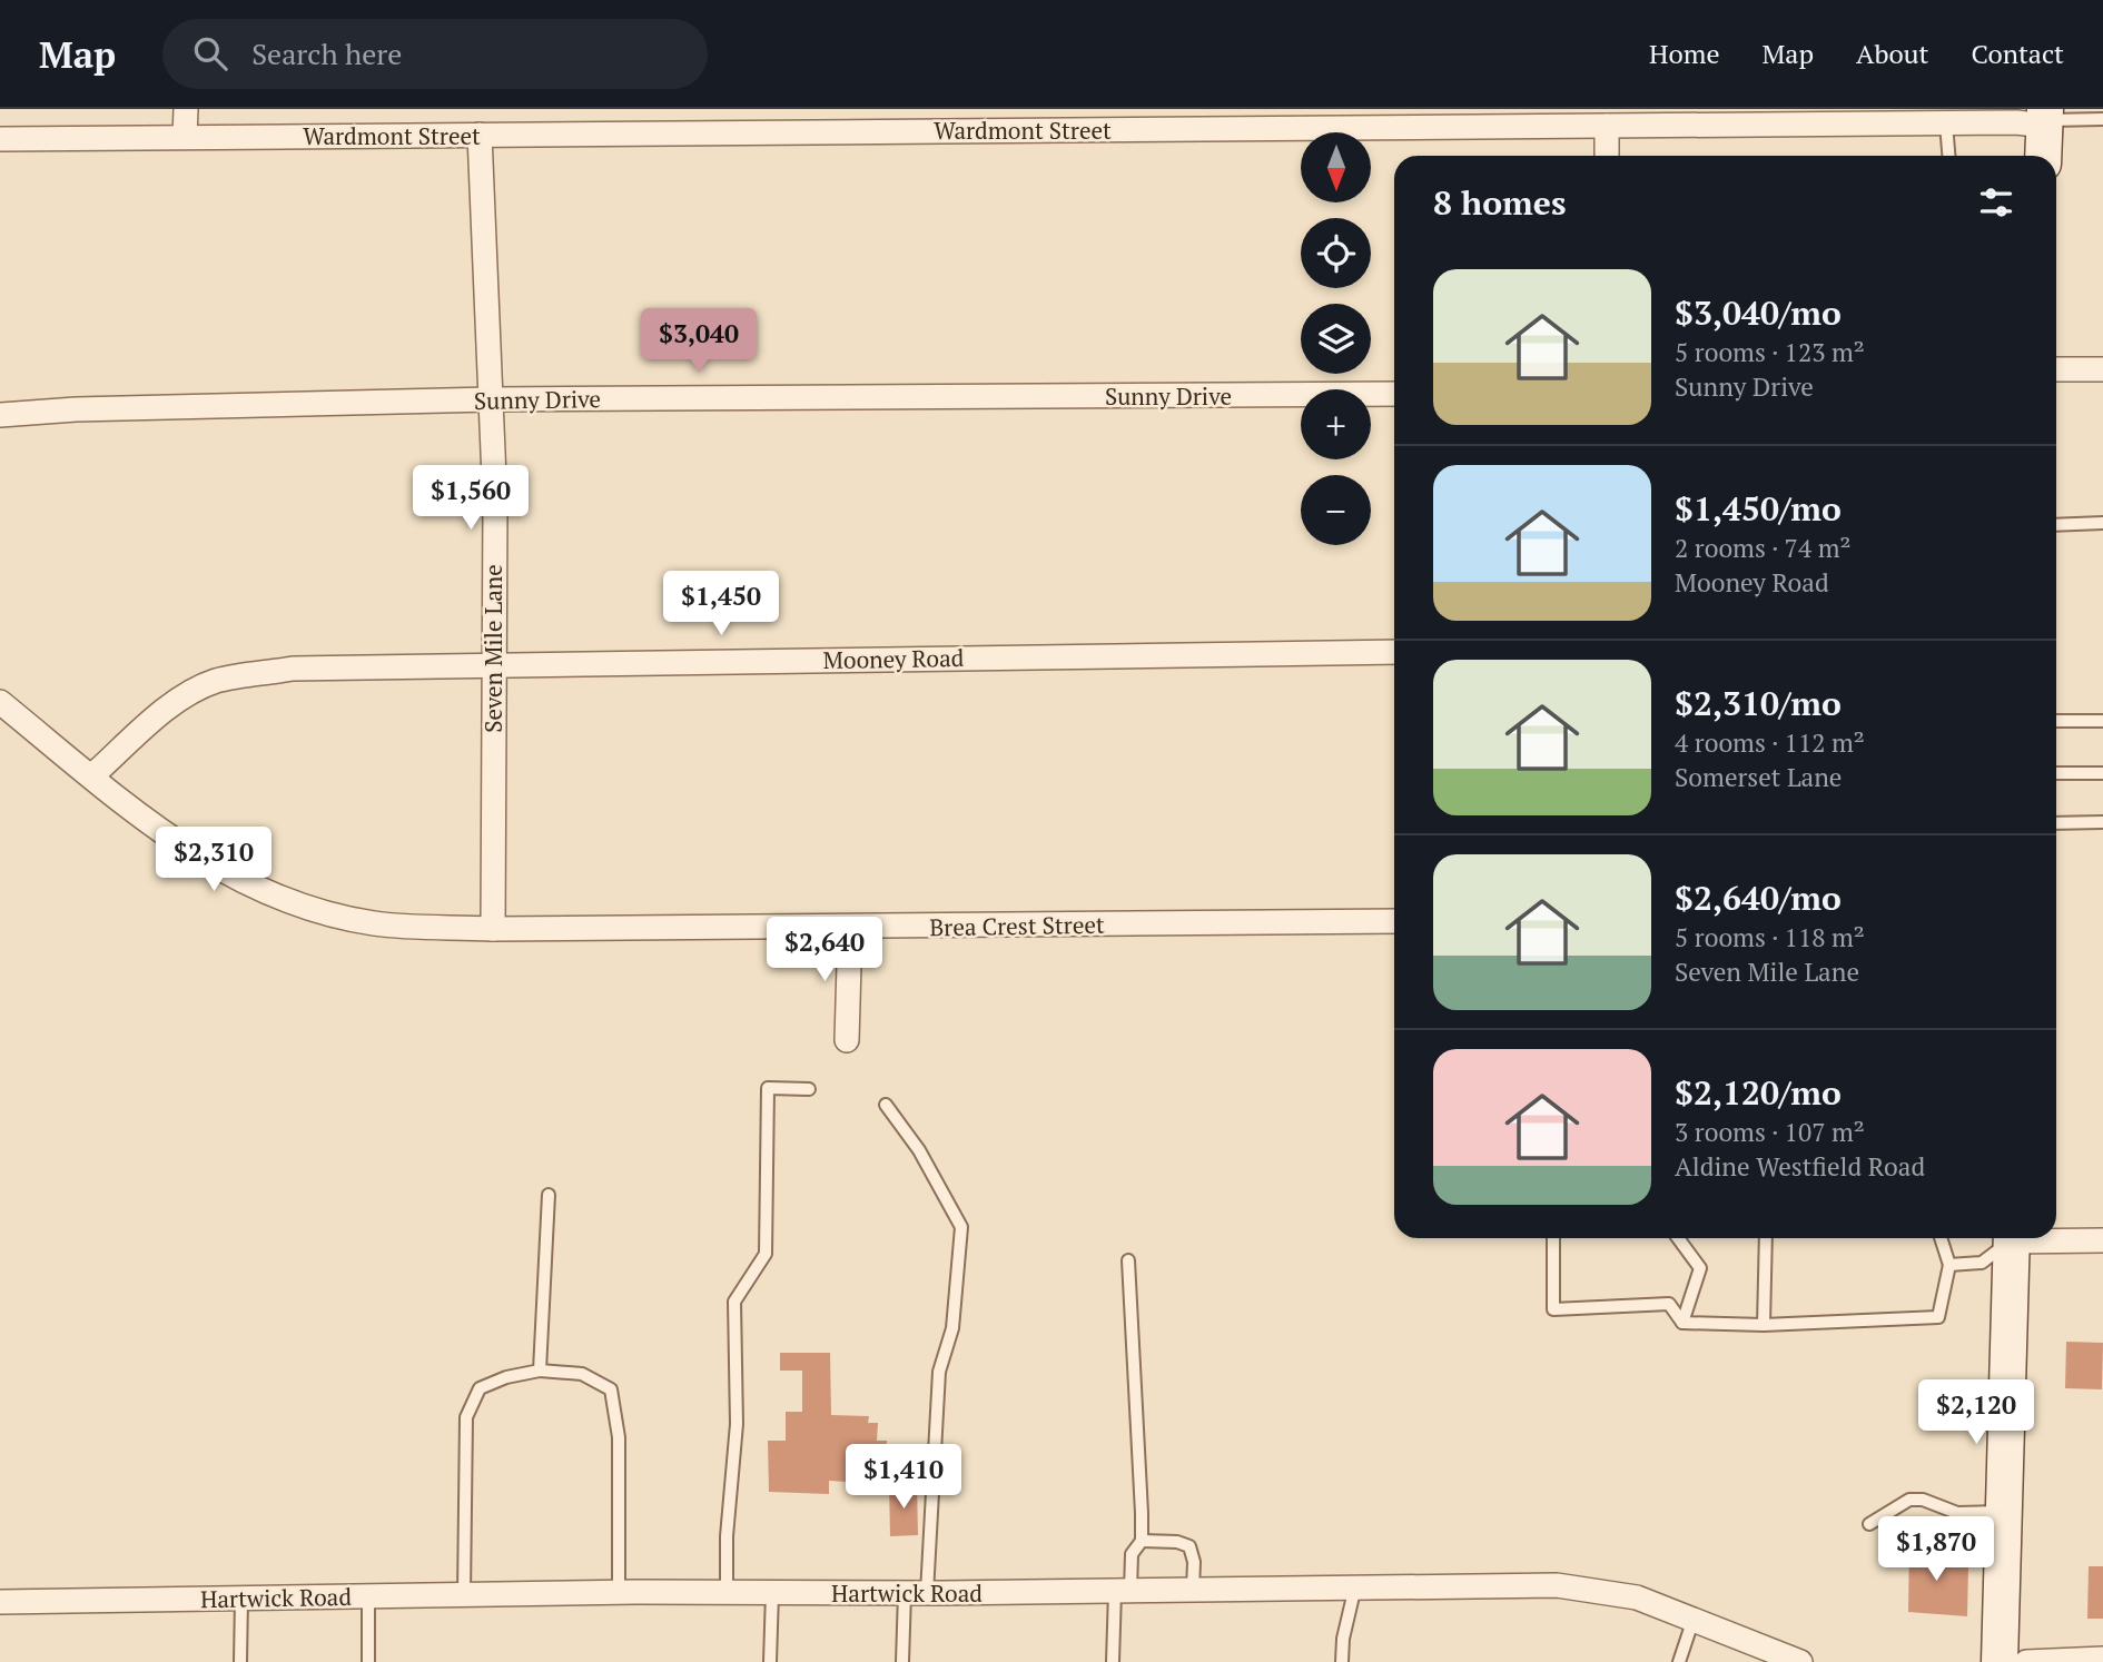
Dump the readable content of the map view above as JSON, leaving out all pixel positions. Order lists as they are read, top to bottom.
{
  "streets": {
    "street": [
      "Wardmont Street",
      "Sunny Drive",
      "Seven Mile Lane",
      "Mooney Road",
      "Brea Crest Street",
      "Hartwick Road"
    ]
  },
  "crossings": [
    ["Wardmont Street", "Seven Mile Lane"],
    ["Sunny Drive", "Seven Mile Lane"],
    ["Seven Mile Lane", "Mooney Road"],
    ["Seven Mile Lane", "Brea Crest Street"],
    ["Mooney Road", "Brea Crest Street"]
  ],
  "north": "bottom",
  "page": {
    "header": "Map",
    "search": "Search here",
    "nav": [
      "Home",
      "Map",
      "About",
      "Contact"
    ],
    "map_buttons": ["+", "−"],
    "heading": "8 homes",
    "list": [
      {
        "name": "$3,040/mo",
        "note": "5 rooms · 123 m² · Sunny Drive"
      },
      {
        "name": "$1,450/mo",
        "note": "2 rooms · 74 m² · Mooney Road"
      },
      {
        "name": "$2,310/mo",
        "note": "4 rooms · 112 m² · Somerset Lane"
      },
      {
        "name": "$2,640/mo",
        "note": "5 rooms · 118 m² · Seven Mile Lane"
      },
      {
        "name": "$2,120/mo",
        "note": "3 rooms · 107 m² · Aldine Westfield Road"
      }
    ],
    "price": [
      "$3,040",
      "$1,560",
      "$1,450",
      "$2,310",
      "$2,640",
      "$2,120",
      "$1,410",
      "$1,870"
    ]
  }
}
